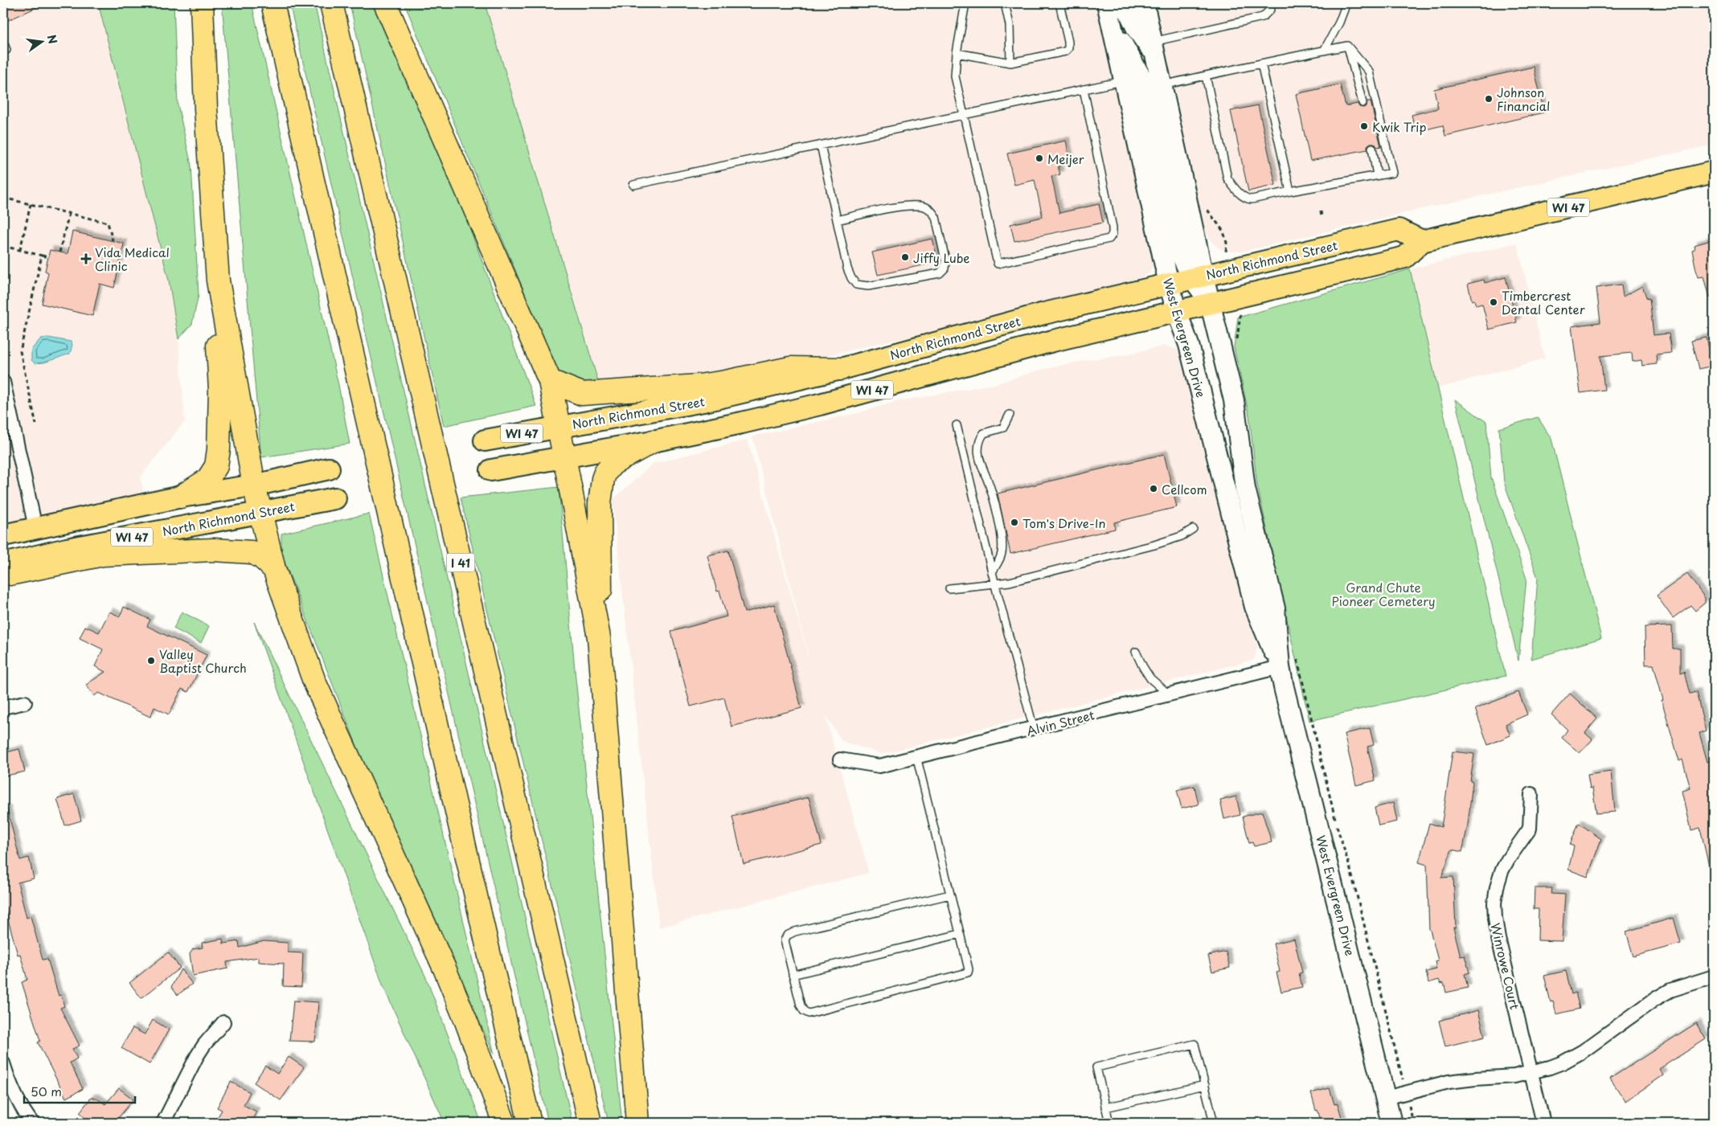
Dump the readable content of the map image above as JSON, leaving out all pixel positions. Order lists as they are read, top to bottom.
{
  "streets": {
    "highway": ["I 41"],
    "main road": ["WI 47", "North Richmond Street"],
    "street": ["West Evergreen Drive", "Alvin Street", "Winrowe Court"]
  },
  "crossings": [
    ["WI 47", "North Richmond Street"],
    ["WI 47", "West Evergreen Drive"],
    ["North Richmond Street", "West Evergreen Drive"],
    ["West Evergreen Drive", "Alvin Street"]
  ],
  "parks": ["Grand Chute Pioneer Cemetery"],
  "places": {
    "other": [
      "Johnson Financial",
      "Kwik Trip",
      "Meijer",
      "Jiffy Lube",
      "Timbercrest Dental Center",
      "Cellcom",
      "Tom's Drive-In",
      "Valley Baptist Church"
    ],
    "health": ["Vida Medical Clinic"]
  },
  "scale_bar": "50 m",
  "north": "right"
}
